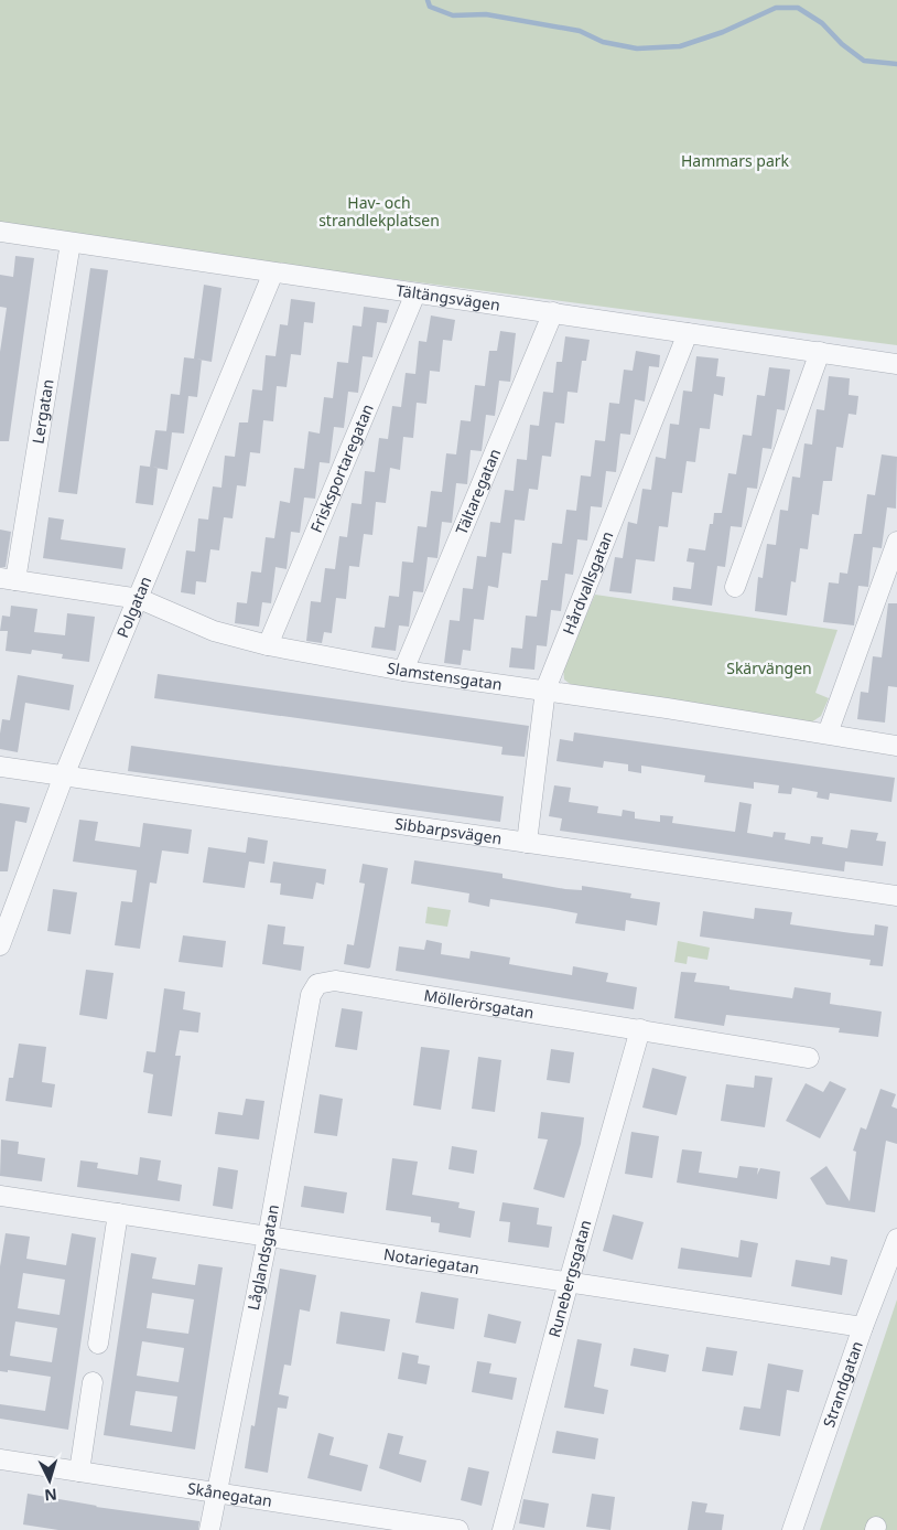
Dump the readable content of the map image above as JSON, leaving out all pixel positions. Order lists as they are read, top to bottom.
{
  "streets": {
    "street": [
      "Tältängsvägen",
      "Lergatan",
      "Frisksportaregatan",
      "Tältaregatan",
      "Hårdvallsgatan",
      "Polgatan",
      "Slamstensgatan",
      "Sibbarpsvägen",
      "Möllerörsgatan",
      "Låglandsgatan",
      "Notariegatan",
      "Runebergsgatan",
      "Strandgatan",
      "Skånegatan"
    ]
  },
  "crossings": [
    ["Tältängsvägen", "Lergatan"],
    ["Tältängsvägen", "Frisksportaregatan"],
    ["Tältängsvägen", "Tältaregatan"],
    ["Tältängsvägen", "Hårdvallsgatan"],
    ["Tältängsvägen", "Polgatan"],
    ["Lergatan", "Slamstensgatan"],
    ["Frisksportaregatan", "Slamstensgatan"],
    ["Tältaregatan", "Slamstensgatan"],
    ["Hårdvallsgatan", "Slamstensgatan"],
    ["Hårdvallsgatan", "Sibbarpsvägen"],
    ["Polgatan", "Slamstensgatan"],
    ["Polgatan", "Sibbarpsvägen"],
    ["Möllerörsgatan", "Låglandsgatan"],
    ["Möllerörsgatan", "Runebergsgatan"],
    ["Låglandsgatan", "Notariegatan"],
    ["Låglandsgatan", "Skånegatan"],
    ["Notariegatan", "Runebergsgatan"],
    ["Notariegatan", "Strandgatan"]
  ],
  "parks": ["Hammars park", "Hav- och strandlekplatsen", "Skärvängen"],
  "north": "bottom"
}
